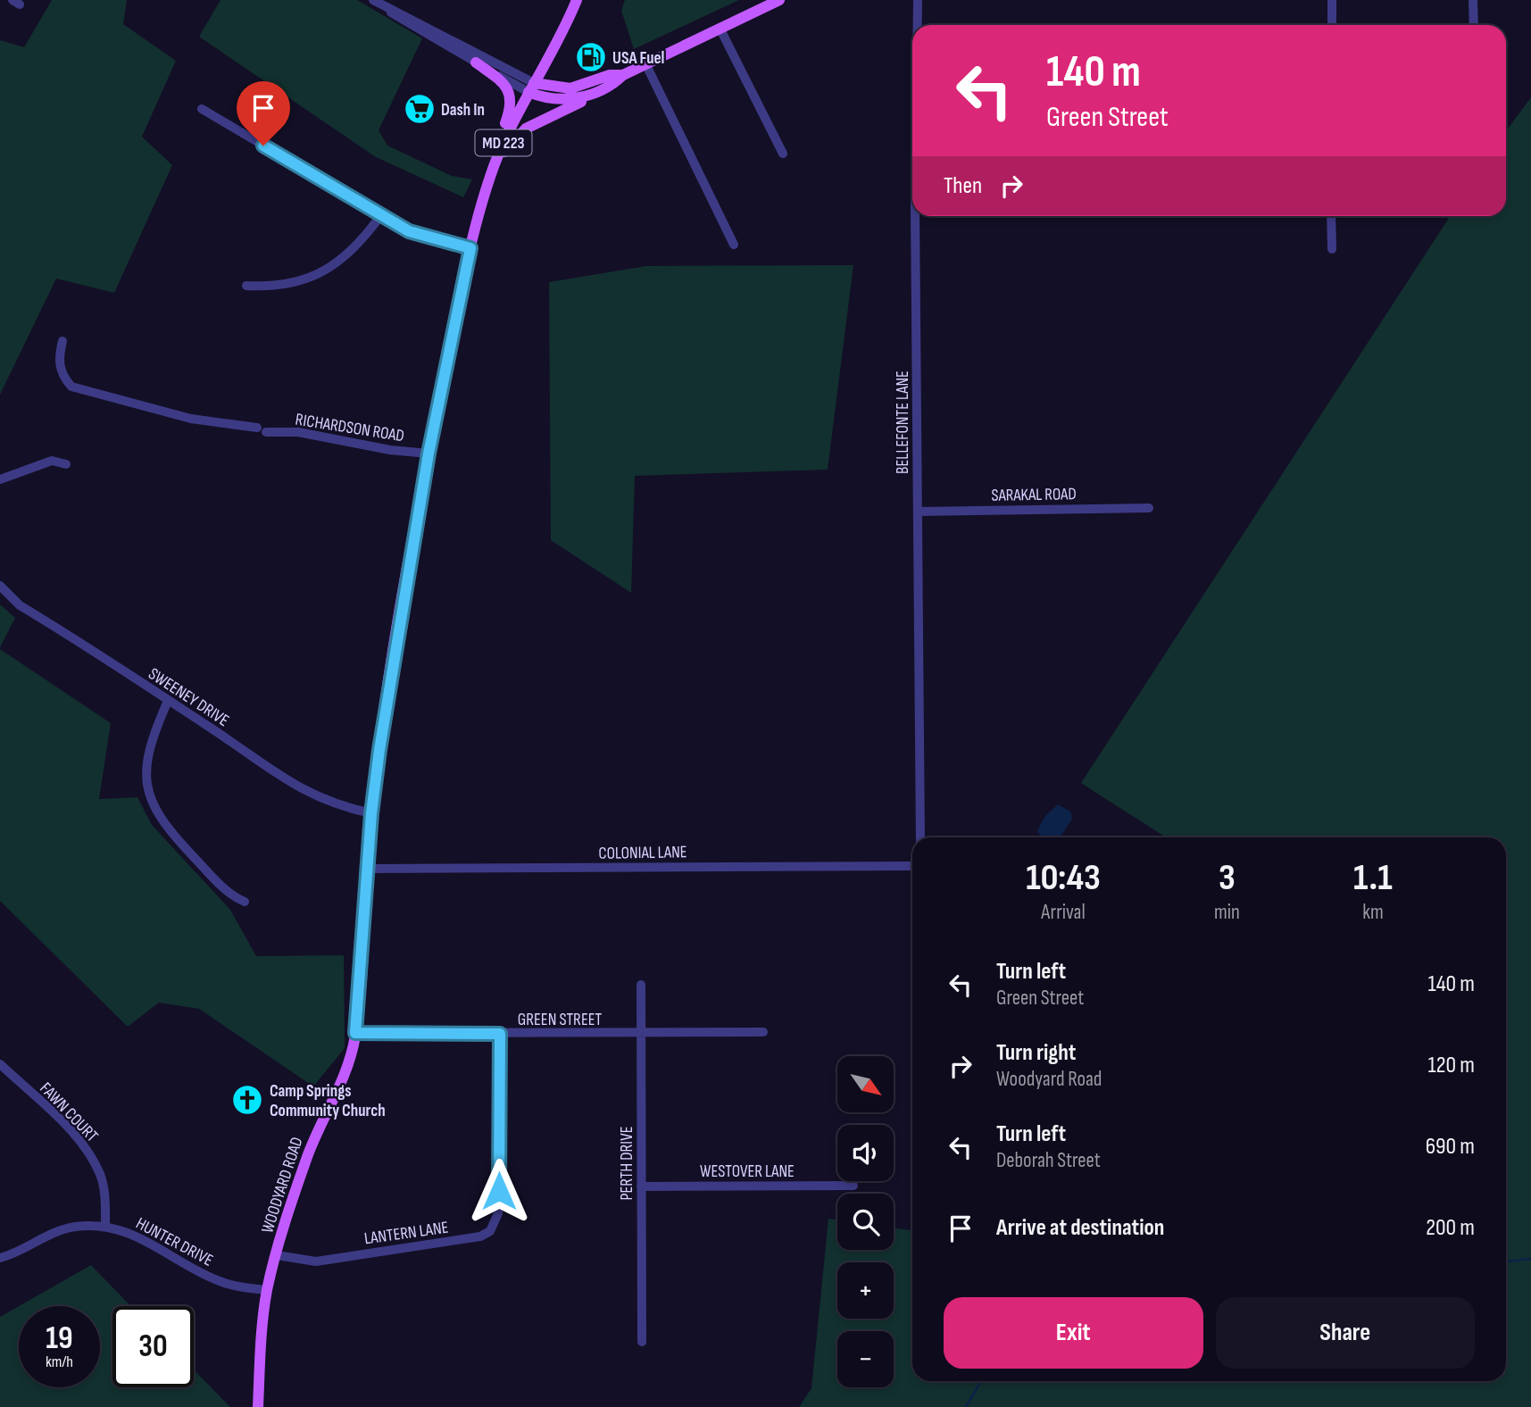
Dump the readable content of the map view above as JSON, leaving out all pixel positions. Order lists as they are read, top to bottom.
{
  "streets": {
    "main road": ["MD 223", "WOODYARD ROAD"],
    "street": [
      "BELLEFONTE LANE",
      "RICHARDSON ROAD",
      "SARAKAL ROAD",
      "SWEENEY DRIVE",
      "COLONIAL LANE",
      "GREEN STREET",
      "FAWN COURT",
      "PERTH DRIVE",
      "WESTOVER LANE",
      "LANTERN LANE",
      "HUNTER DRIVE"
    ]
  },
  "crossings": [
    ["BELLEFONTE LANE", "SARAKAL ROAD"],
    ["RICHARDSON ROAD", "WOODYARD ROAD"],
    ["SWEENEY DRIVE", "WOODYARD ROAD"],
    ["COLONIAL LANE", "WOODYARD ROAD"],
    ["GREEN STREET", "PERTH DRIVE"],
    ["GREEN STREET", "WOODYARD ROAD"],
    ["GREEN STREET", "LANTERN LANE"],
    ["FAWN COURT", "HUNTER DRIVE"],
    ["PERTH DRIVE", "WESTOVER LANE"],
    ["WOODYARD ROAD", "LANTERN LANE"],
    ["WOODYARD ROAD", "HUNTER DRIVE"]
  ],
  "places": {
    "fuel station": ["USA Fuel"],
    "supermarket": ["Dash In"],
    "church": ["Camp Springs Community Church"]
  },
  "north": "bottom right",
  "page": {
    "turn": ["140 m", "Green Street"],
    "then": "Then",
    "eta": [
      "10:43",
      "Arrival",
      "3",
      "min",
      "1.1",
      "km"
    ],
    "list": [
      {
        "name": "Turn left",
        "note": "Green Street",
        "value": "140 m"
      },
      {
        "name": "Turn right",
        "note": "Woodyard Road",
        "value": "120 m"
      },
      {
        "name": "Turn left",
        "note": "Deborah Street",
        "value": "690 m"
      },
      {
        "name": "Arrive at destination",
        "value": "200 m"
      }
    ],
    "map_buttons": ["+", "−"],
    "buttons": ["Exit", "Share"],
    "speed": "19 km/h",
    "limit": "30"
  }
}
